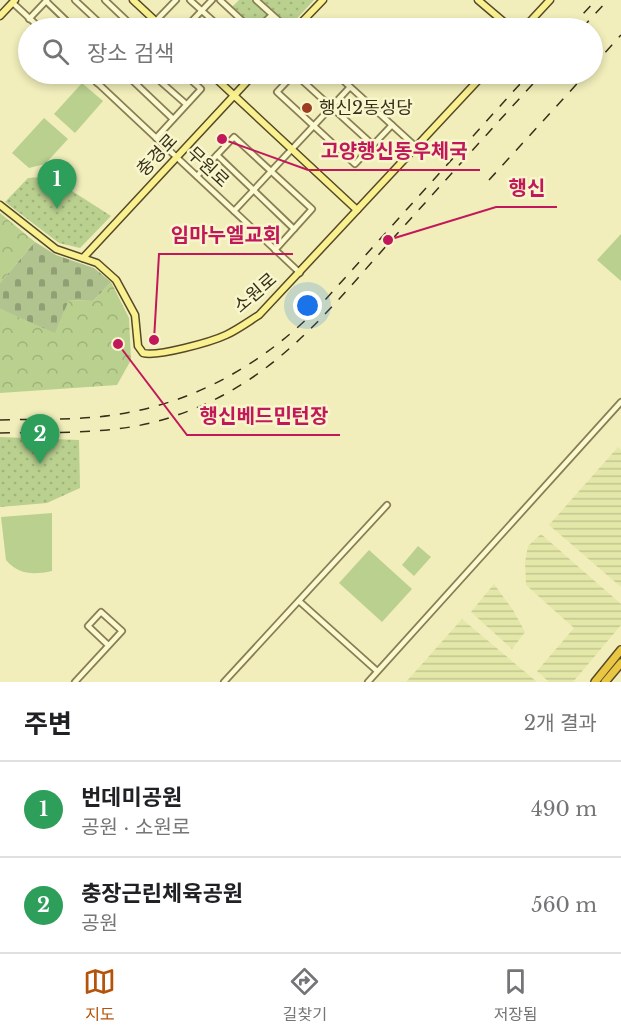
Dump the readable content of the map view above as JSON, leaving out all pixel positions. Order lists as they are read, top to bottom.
{
  "streets": {
    "main road": ["충경로", "소원로"],
    "street": ["무원로"]
  },
  "crossings": [
    ["충경로", "무원로"],
    ["충경로", "소원로"],
    ["무원로", "소원로"]
  ],
  "places": [
    "행신2동성당",
    "고양행신동우체국",
    "행신",
    "임마누엘교회",
    "행신베드민턴장"
  ],
  "page": {
    "search": "장소 검색",
    "pins": ["1", "2"],
    "heading": ["주변", "2개 결과"],
    "list": [
      {
        "mark": "1",
        "name": "번데미공원",
        "note": "공원 · 소원로",
        "value": "490 m"
      },
      {
        "mark": "2",
        "name": "충장근린체육공원",
        "note": "공원",
        "value": "560 m"
      }
    ],
    "nav": ["지도", "길찾기", "저장됨"]
  }
}
